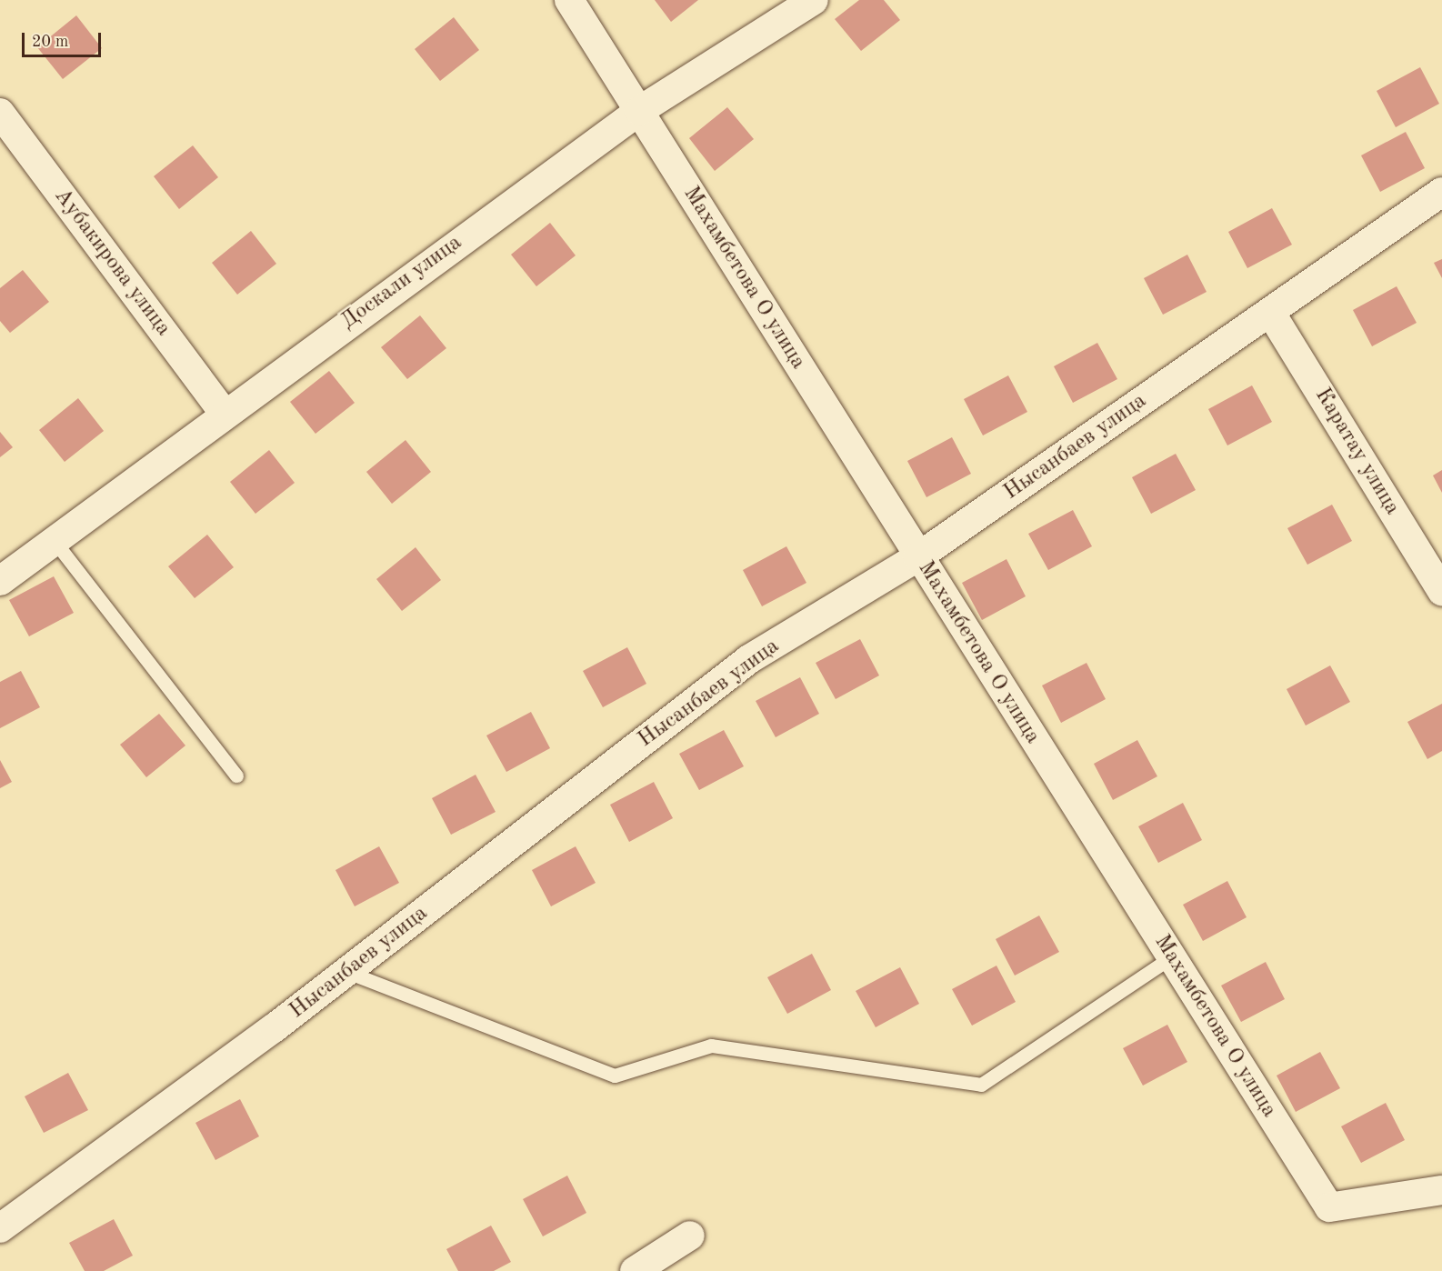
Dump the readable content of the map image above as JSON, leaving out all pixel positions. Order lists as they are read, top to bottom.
{
  "streets": {
    "street": [
      "Аубакирова улица",
      "Махамбетова О улица",
      "Доскали улица",
      "Нысанбаев улица",
      "Каратау улица"
    ]
  },
  "crossings": [
    ["Аубакирова улица", "Доскали улица"],
    ["Махамбетова О улица", "Доскали улица"],
    ["Махамбетова О улица", "Нысанбаев улица"],
    ["Нысанбаев улица", "Каратау улица"]
  ],
  "scale_bar": "20 m"
}
